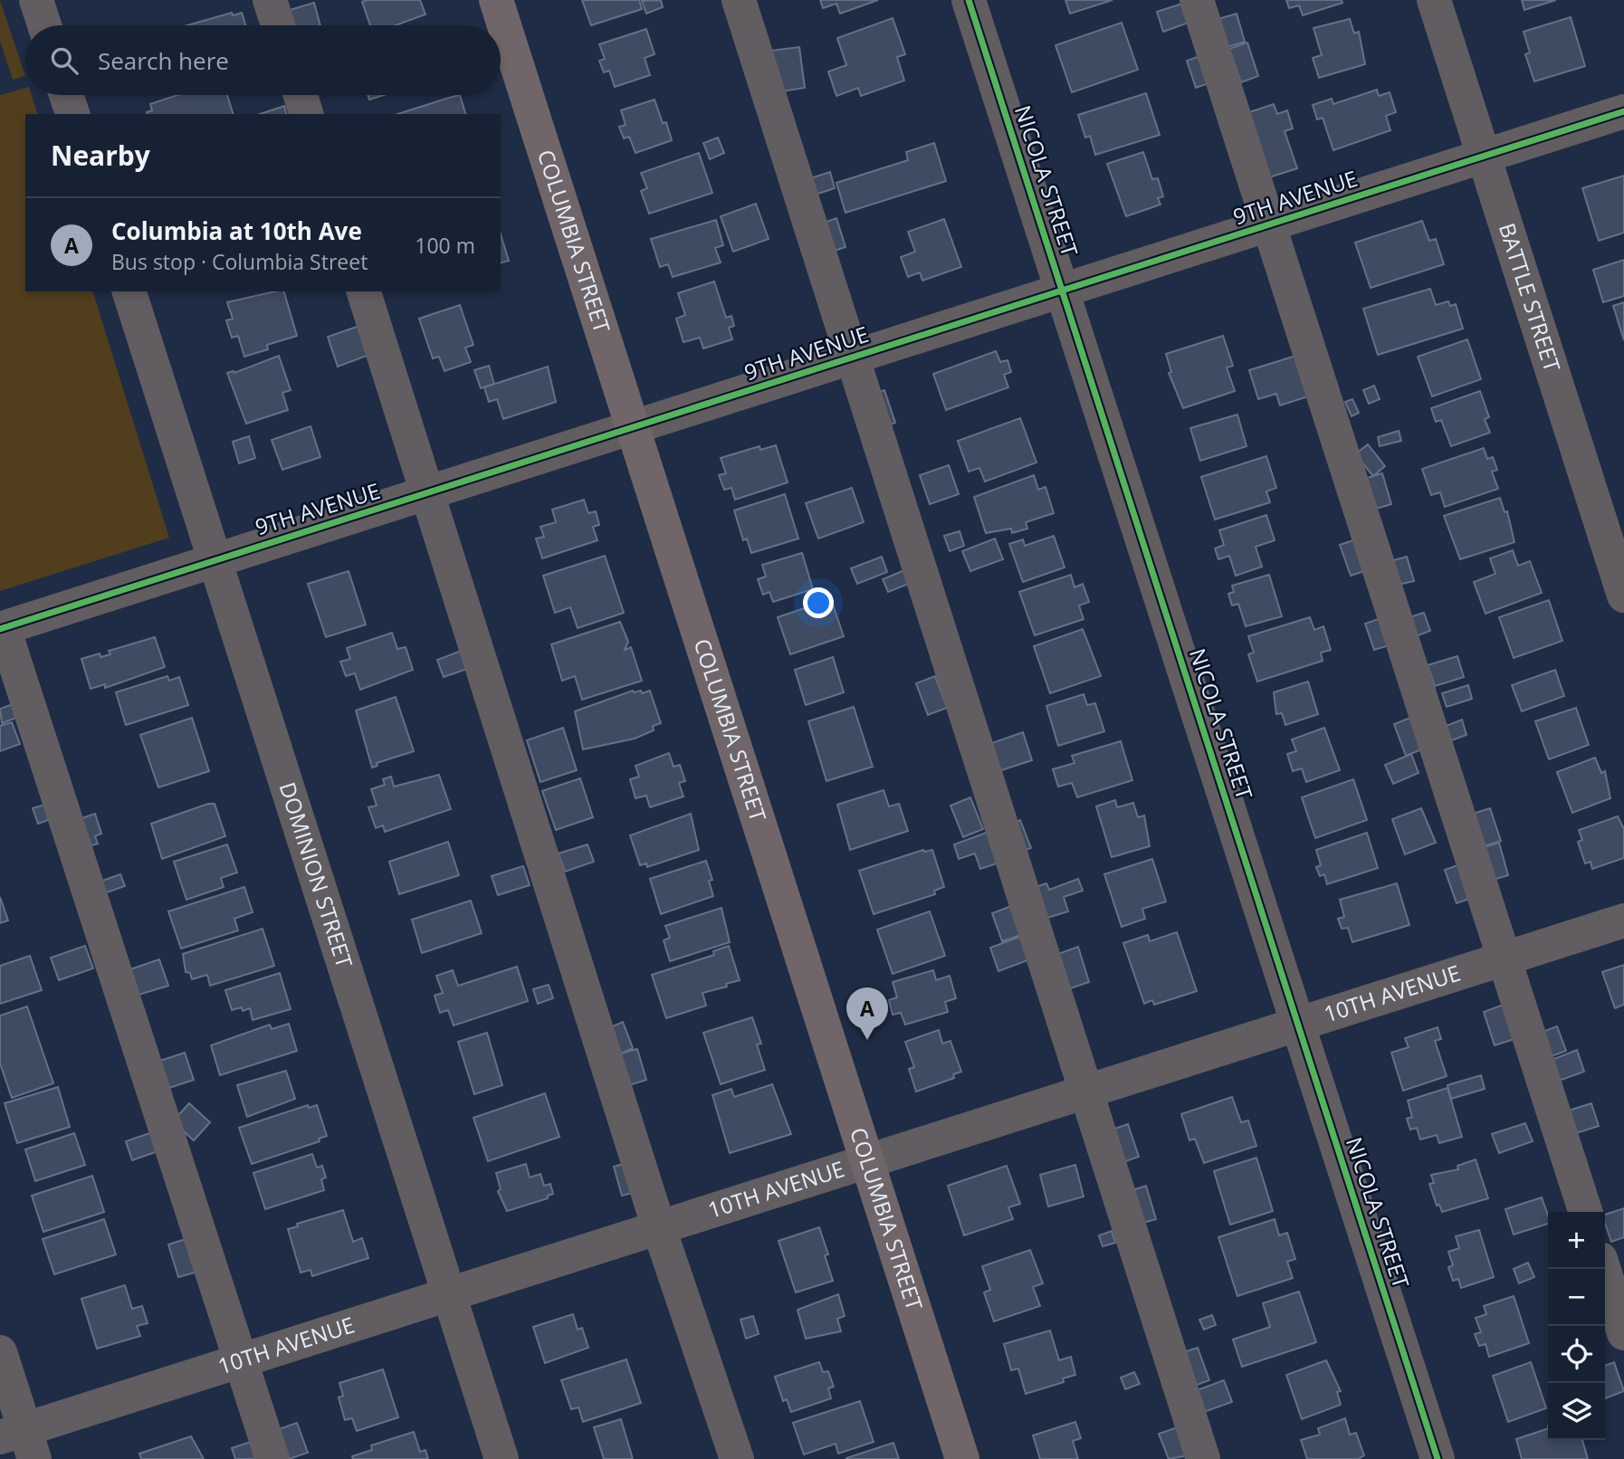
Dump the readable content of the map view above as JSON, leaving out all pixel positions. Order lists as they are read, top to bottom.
{
  "streets": {
    "main road": ["COLUMBIA STREET"],
    "street": [
      "NICOLA STREET",
      "9TH AVENUE",
      "BATTLE STREET",
      "DOMINION STREET",
      "10TH AVENUE"
    ]
  },
  "crossings": [
    ["NICOLA STREET", "9TH AVENUE"],
    ["NICOLA STREET", "10TH AVENUE"],
    ["9TH AVENUE", "COLUMBIA STREET"],
    ["9TH AVENUE", "BATTLE STREET"],
    ["9TH AVENUE", "DOMINION STREET"],
    ["COLUMBIA STREET", "10TH AVENUE"],
    ["DOMINION STREET", "10TH AVENUE"]
  ],
  "page": {
    "search": "Search here",
    "heading": "Nearby",
    "list": [
      {
        "mark": "A",
        "name": "Columbia at 10th Ave",
        "note": "Bus stop · Columbia Street",
        "value": "100 m"
      }
    ],
    "pins": "A",
    "map_buttons": ["+", "−"]
  }
}
